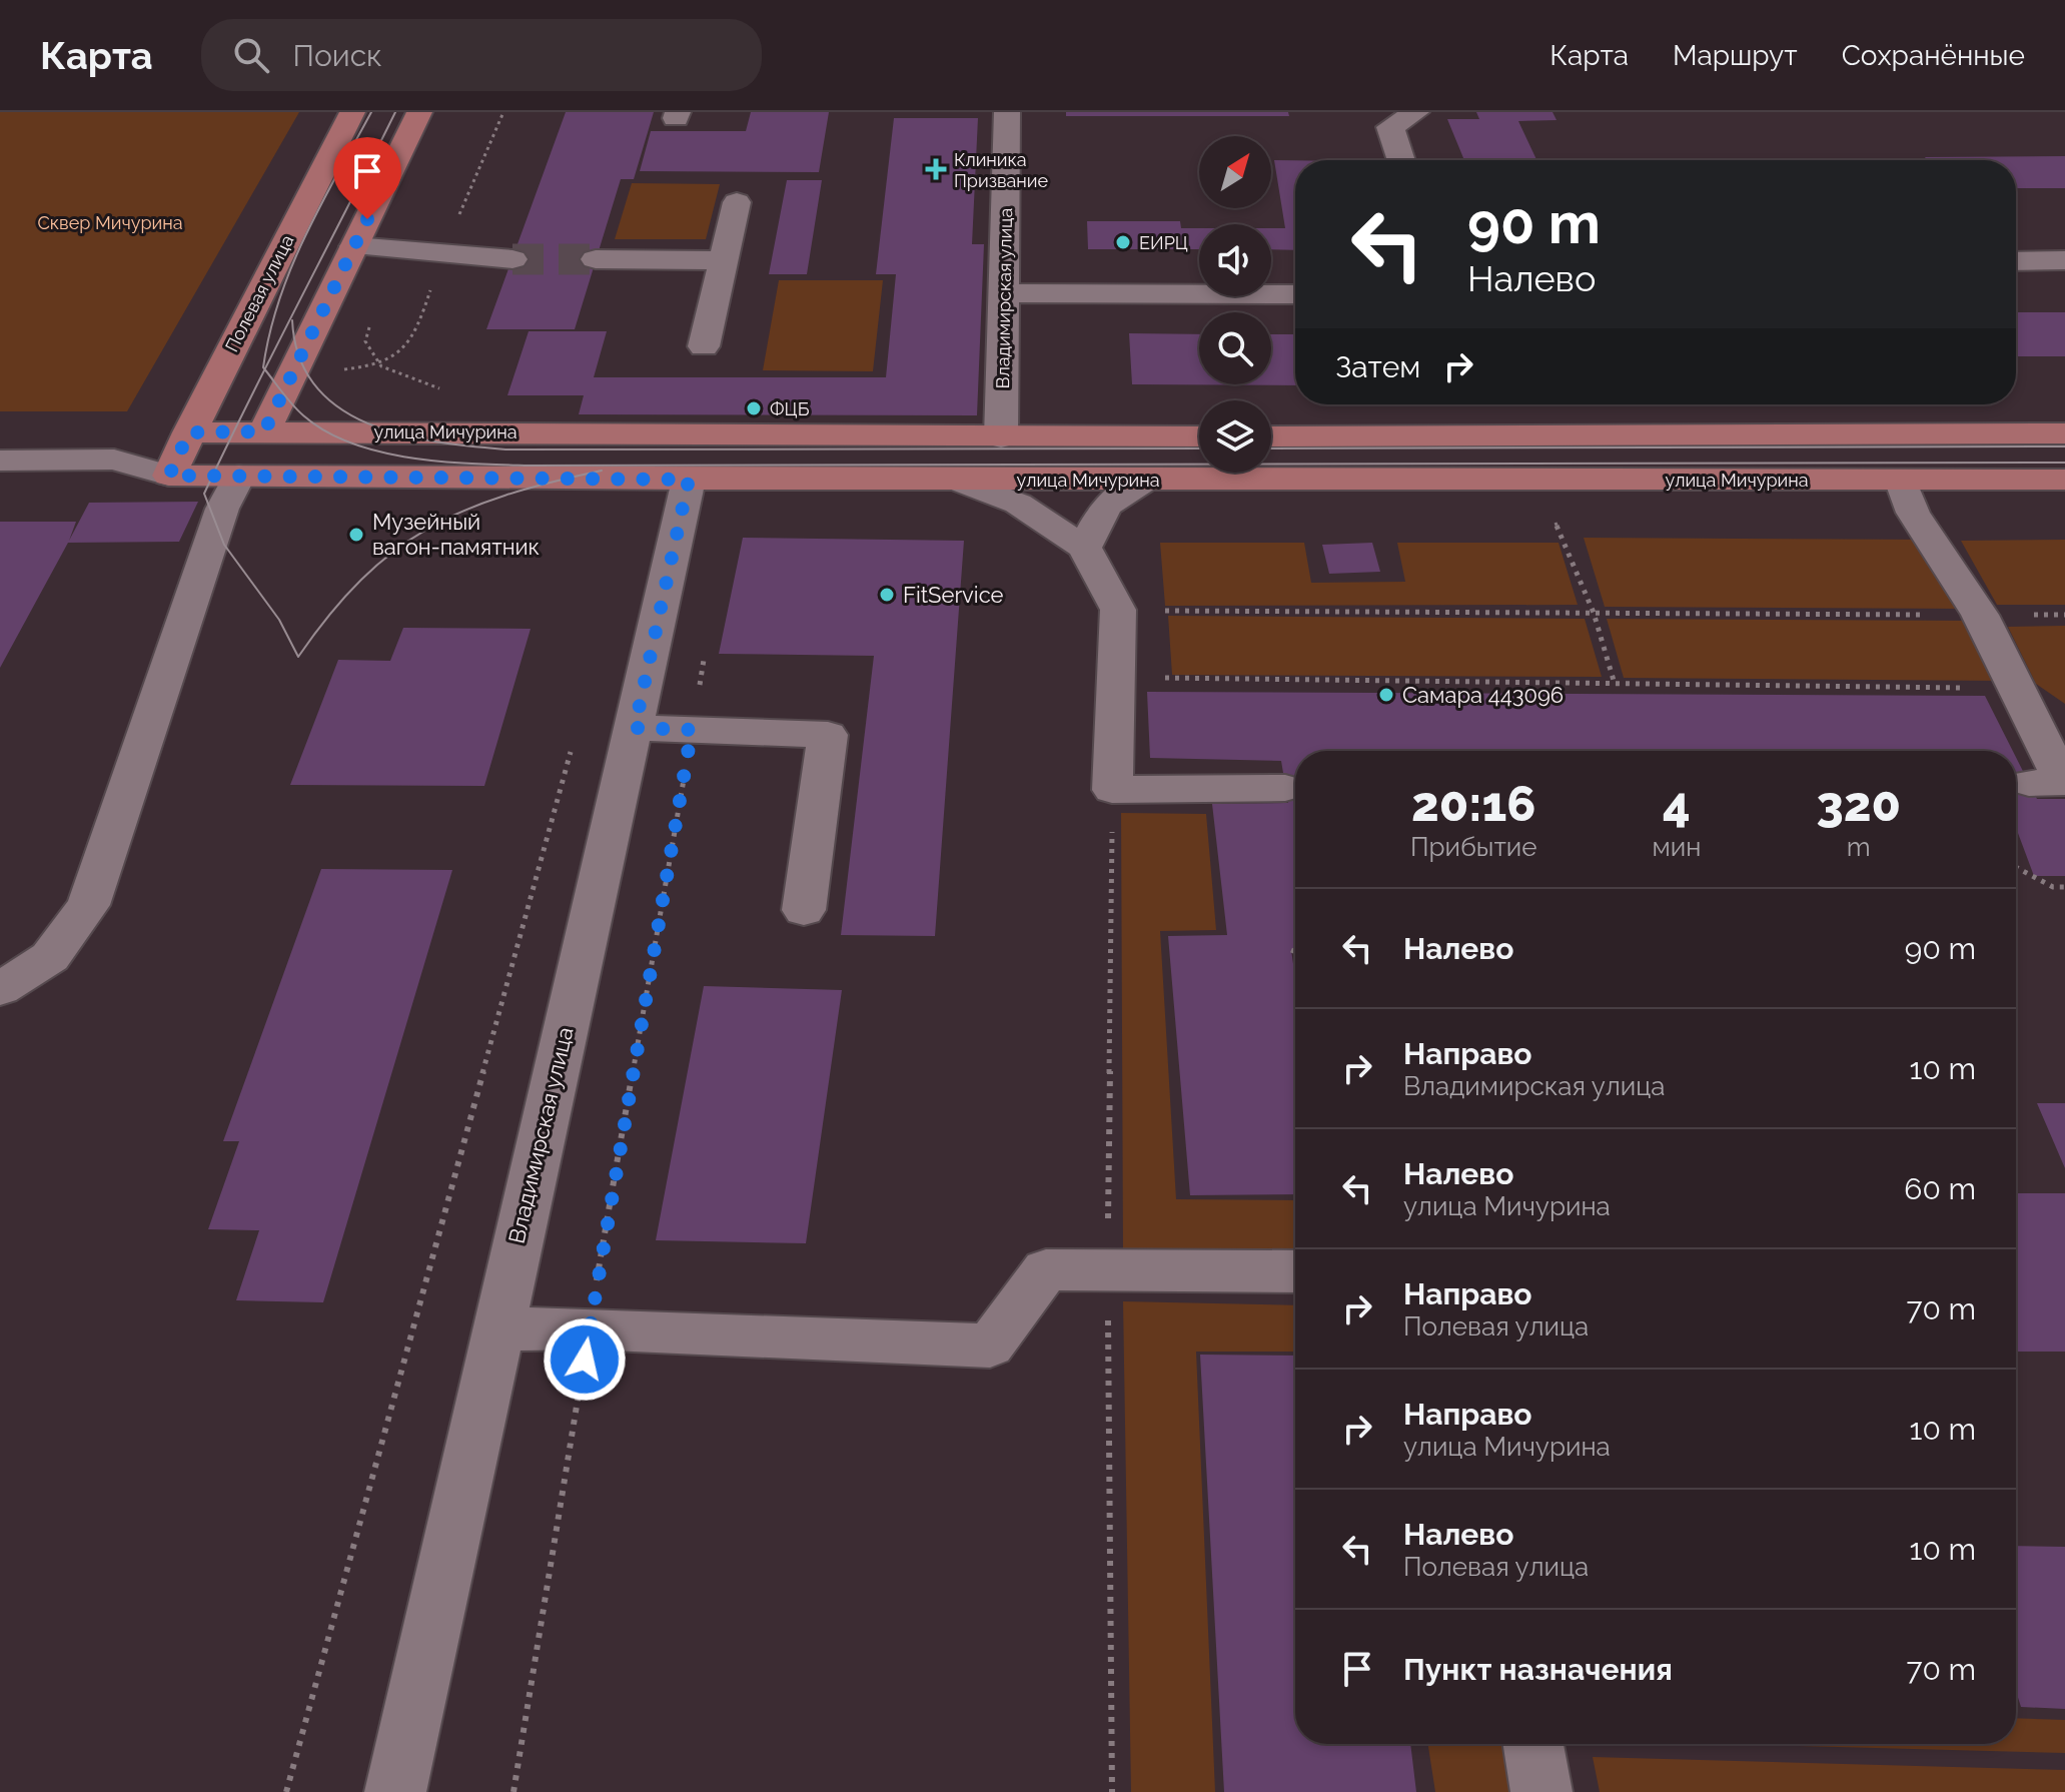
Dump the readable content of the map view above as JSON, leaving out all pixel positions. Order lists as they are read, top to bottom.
{
  "streets": {
    "main road": ["Полевая улица", "улица Мичурина"],
    "street": ["Владимирская улица"]
  },
  "crossings": [
    ["Полевая улица", "улица Мичурина"],
    ["Владимирская улица", "улица Мичурина"]
  ],
  "parks": ["Сквер Мичурина"],
  "places": {
    "health": ["Клиника Призвание"],
    "other": [
      "ЕИРЦ",
      "ФЦБ",
      "Музейный вагон-памятник",
      "FitService",
      "Самара 443096"
    ]
  },
  "north": "top right",
  "page": {
    "header": "Карта",
    "search": "Поиск",
    "nav": ["Карта", "Маршрут", "Сохранённые"],
    "turn": ["90 m", "Налево"],
    "then": "Затем",
    "eta": [
      "20:16",
      "Прибытие",
      "4",
      "мин",
      "320",
      "m"
    ],
    "list": [
      {
        "name": "Налево",
        "value": "90 m"
      },
      {
        "name": "Направо",
        "note": "Владимирская улица",
        "value": "10 m"
      },
      {
        "name": "Налево",
        "note": "улица Мичурина",
        "value": "60 m"
      },
      {
        "name": "Направо",
        "note": "Полевая улица",
        "value": "70 m"
      },
      {
        "name": "Направо",
        "note": "улица Мичурина",
        "value": "10 m"
      },
      {
        "name": "Налево",
        "note": "Полевая улица",
        "value": "10 m"
      },
      {
        "name": "Пункт назначения",
        "value": "70 m"
      }
    ]
  }
}
